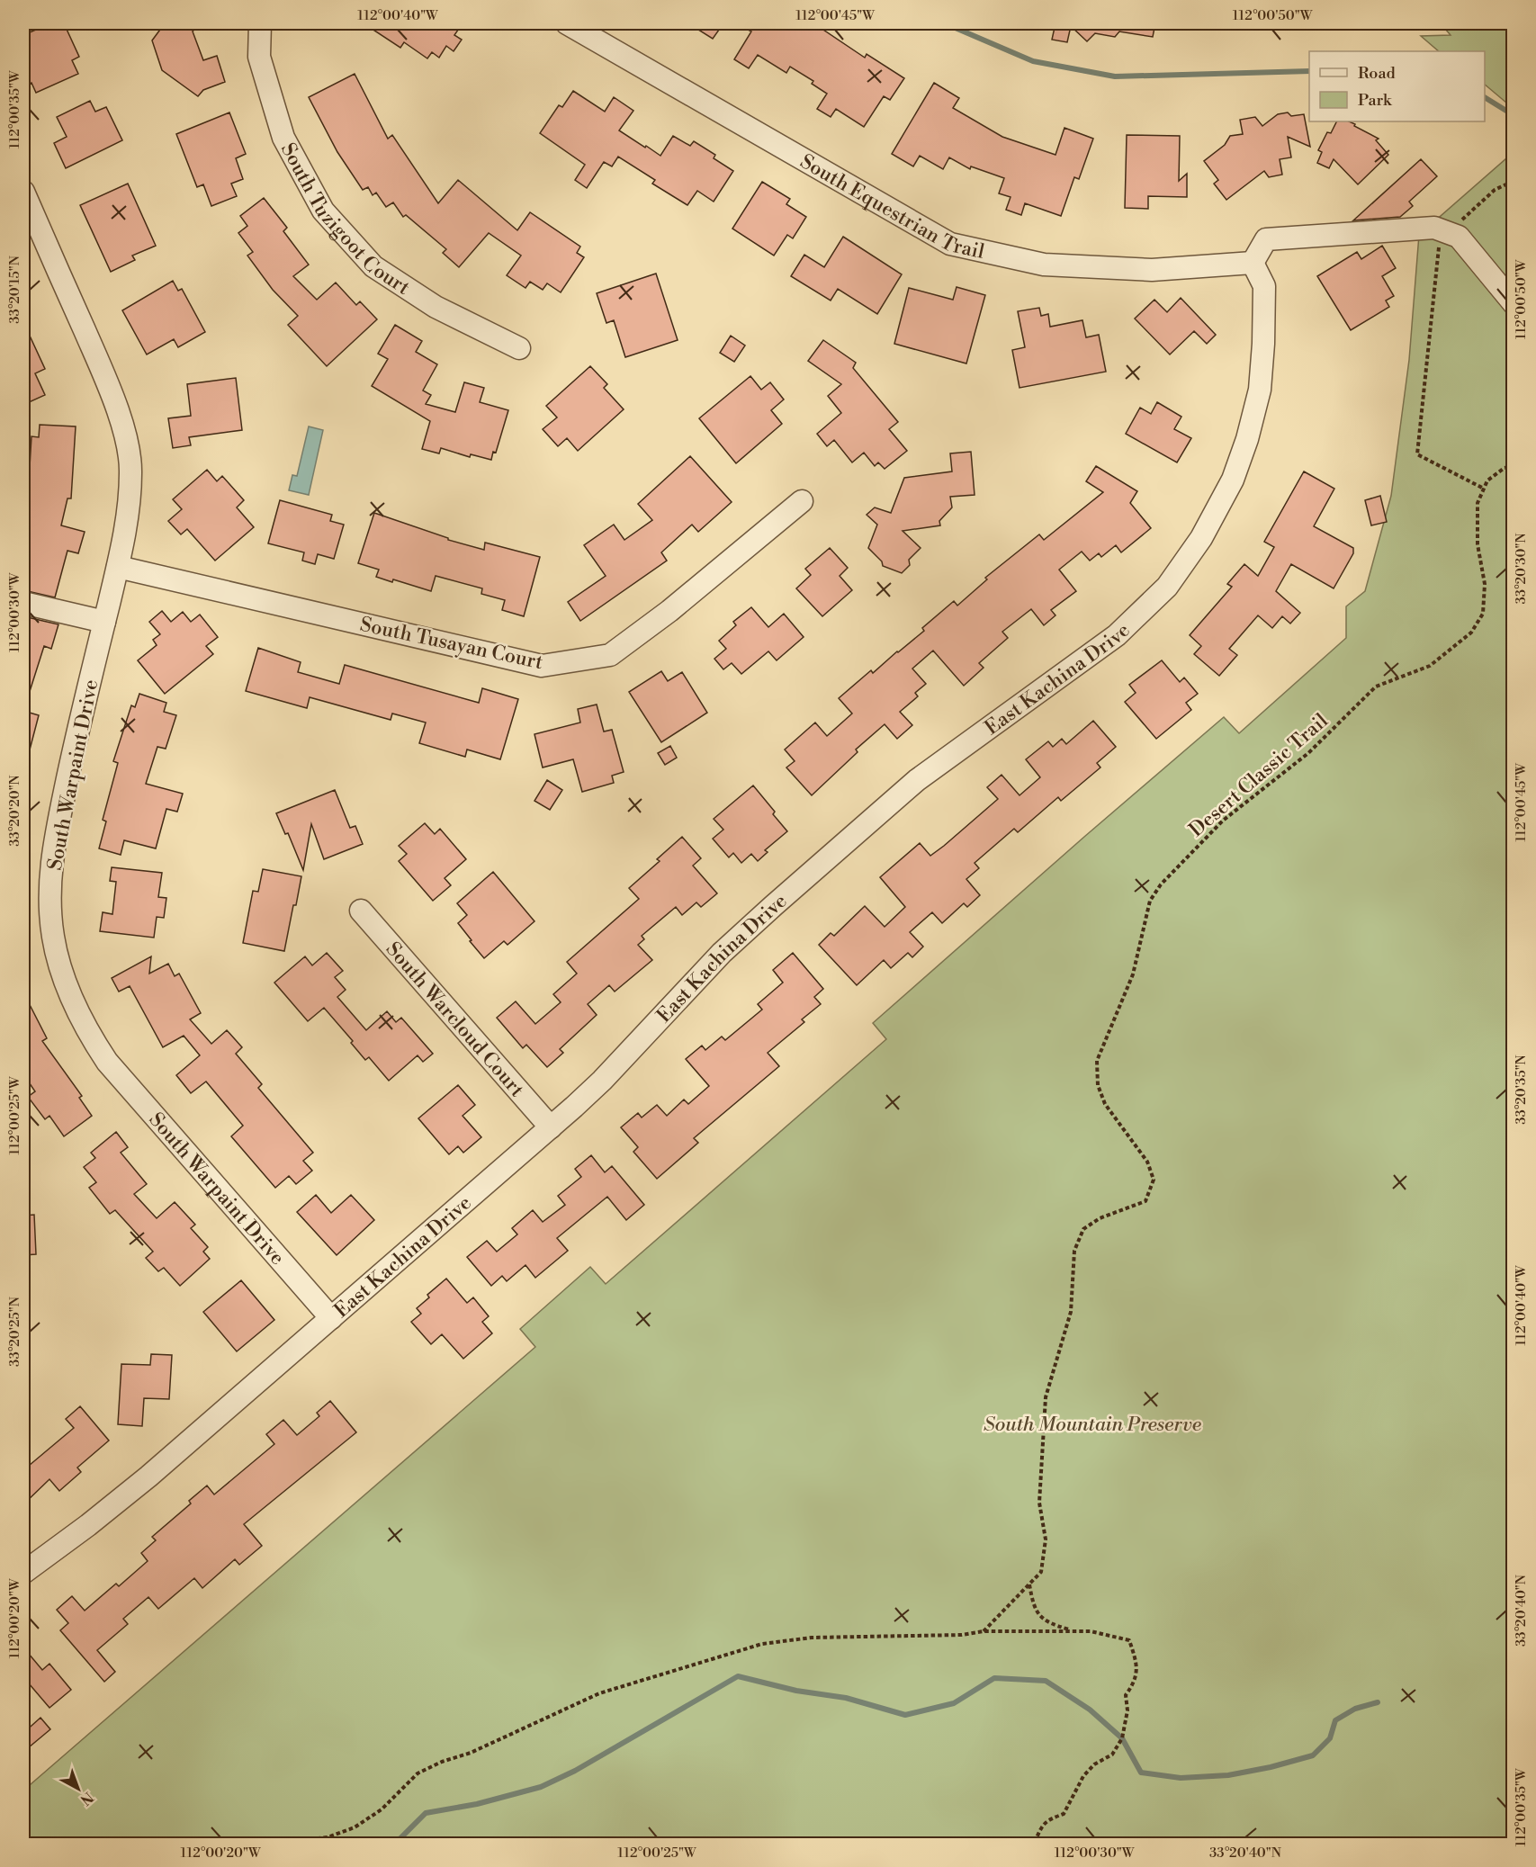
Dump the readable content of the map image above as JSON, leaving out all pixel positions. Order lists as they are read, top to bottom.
{
  "streets": {
    "street": [
      "South Equestrian Trail",
      "South Tuzigoot Court",
      "South Tusayan Court",
      "East Kachina Drive",
      "South Warpaint Drive",
      "South Warcloud Court"
    ],
    "path": ["Desert Classic Trail"]
  },
  "crossings": [
    ["South Equestrian Trail", "East Kachina Drive"],
    ["South Tusayan Court", "South Warpaint Drive"],
    ["East Kachina Drive", "South Warpaint Drive"],
    ["East Kachina Drive", "South Warcloud Court"]
  ],
  "parks": ["South Mountain Preserve"],
  "legend": ["Road", "Park"],
  "north": "bottom right",
  "coordinates": [
    "112°00'40\"W",
    "112°00'45\"W",
    "112°00'50\"W",
    "112°00'35\"W",
    "33°20'15\"N",
    "33°20'30\"N",
    "112°00'30\"W",
    "33°20'20\"N",
    "33°20'35\"N",
    "112°00'25\"W",
    "33°20'25\"N",
    "33°20'40\"N",
    "112°00'20\"W"
  ]
}
